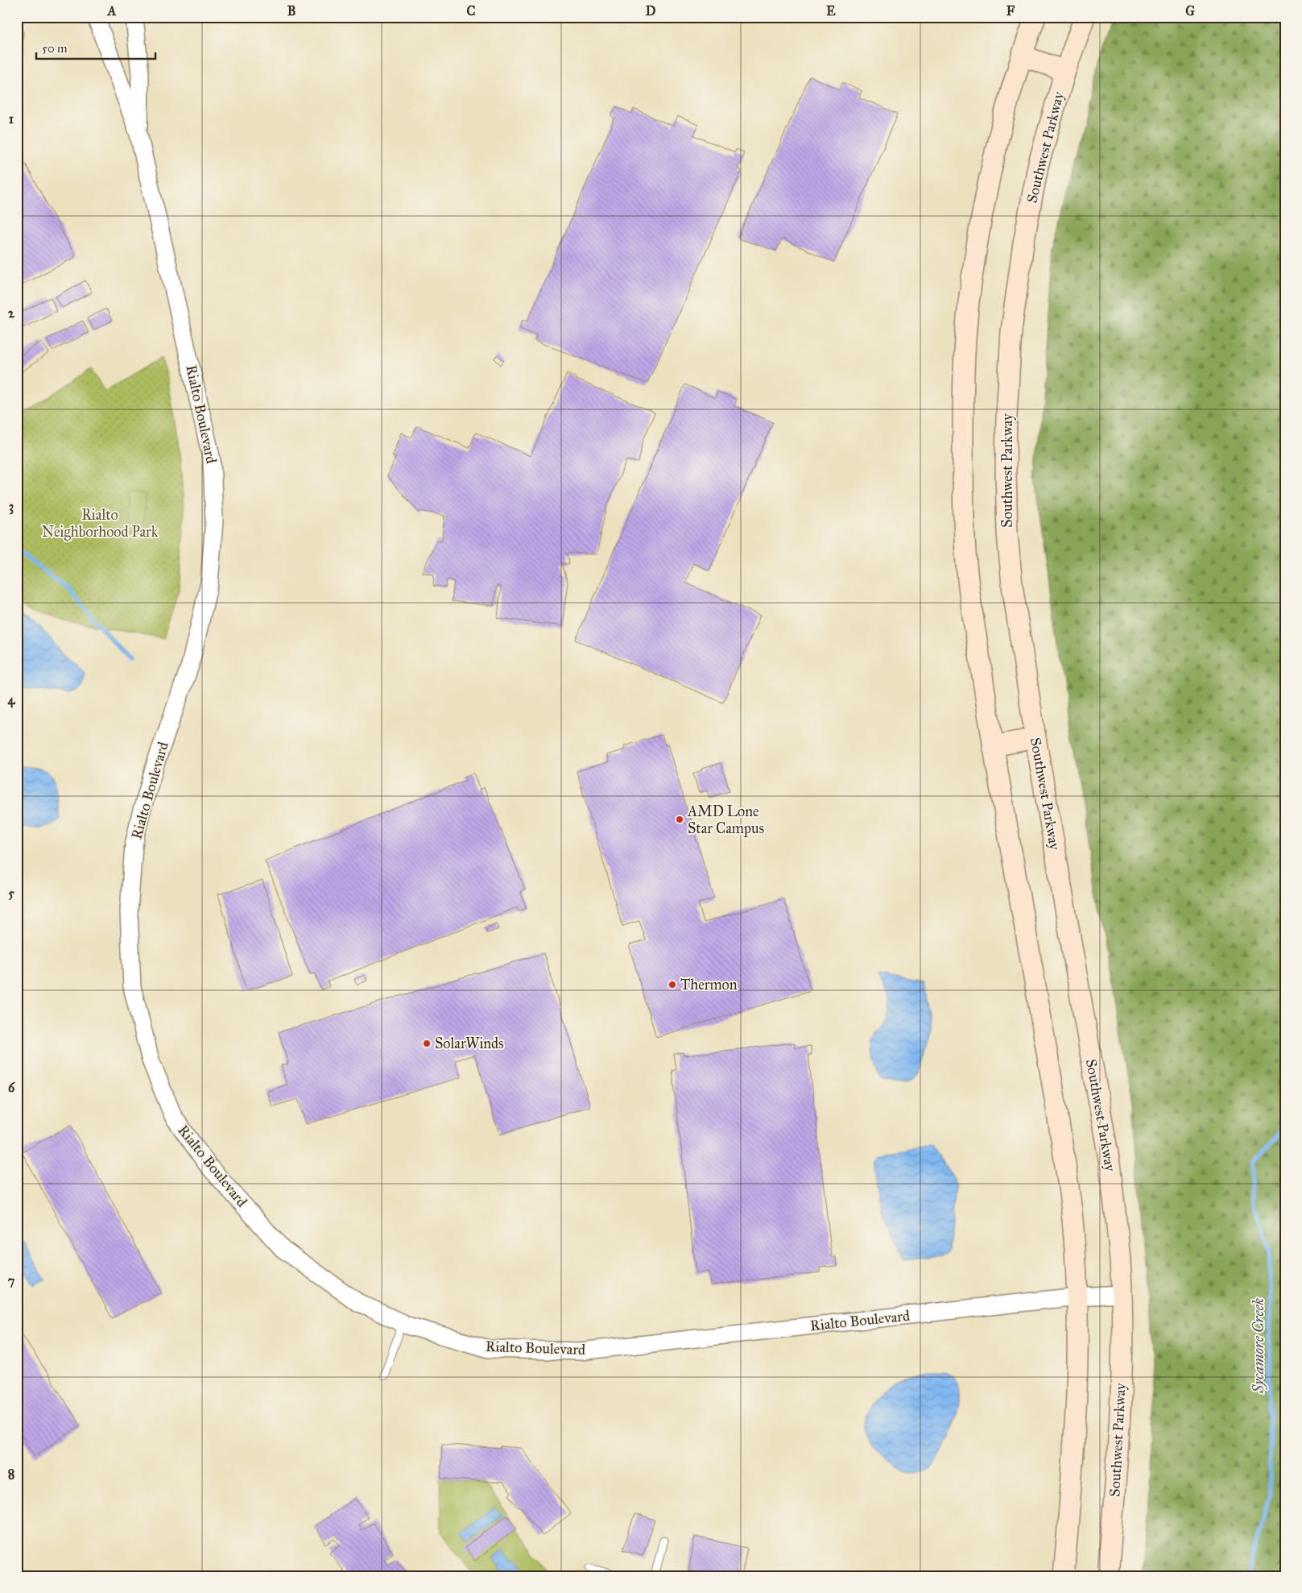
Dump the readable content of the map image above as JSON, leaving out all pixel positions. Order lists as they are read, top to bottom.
{
  "streets": {
    "main road": ["Southwest Parkway"],
    "street": ["Rialto Boulevard"]
  },
  "crossings": [
    ["Southwest Parkway", "Rialto Boulevard"]
  ],
  "water": ["Sycamore Creek"],
  "parks": ["Rialto Neighborhood Park"],
  "places": ["AMD Lone Star Campus", "Thermon", "SolarWinds"],
  "scale_bar": "50 m",
  "grid": {
    "columns": [
      "A",
      "B",
      "C",
      "D",
      "E",
      "F",
      "G"
    ],
    "rows": [
      "1",
      "2",
      "3",
      "4",
      "5",
      "6",
      "7",
      "8"
    ]
  }
}
